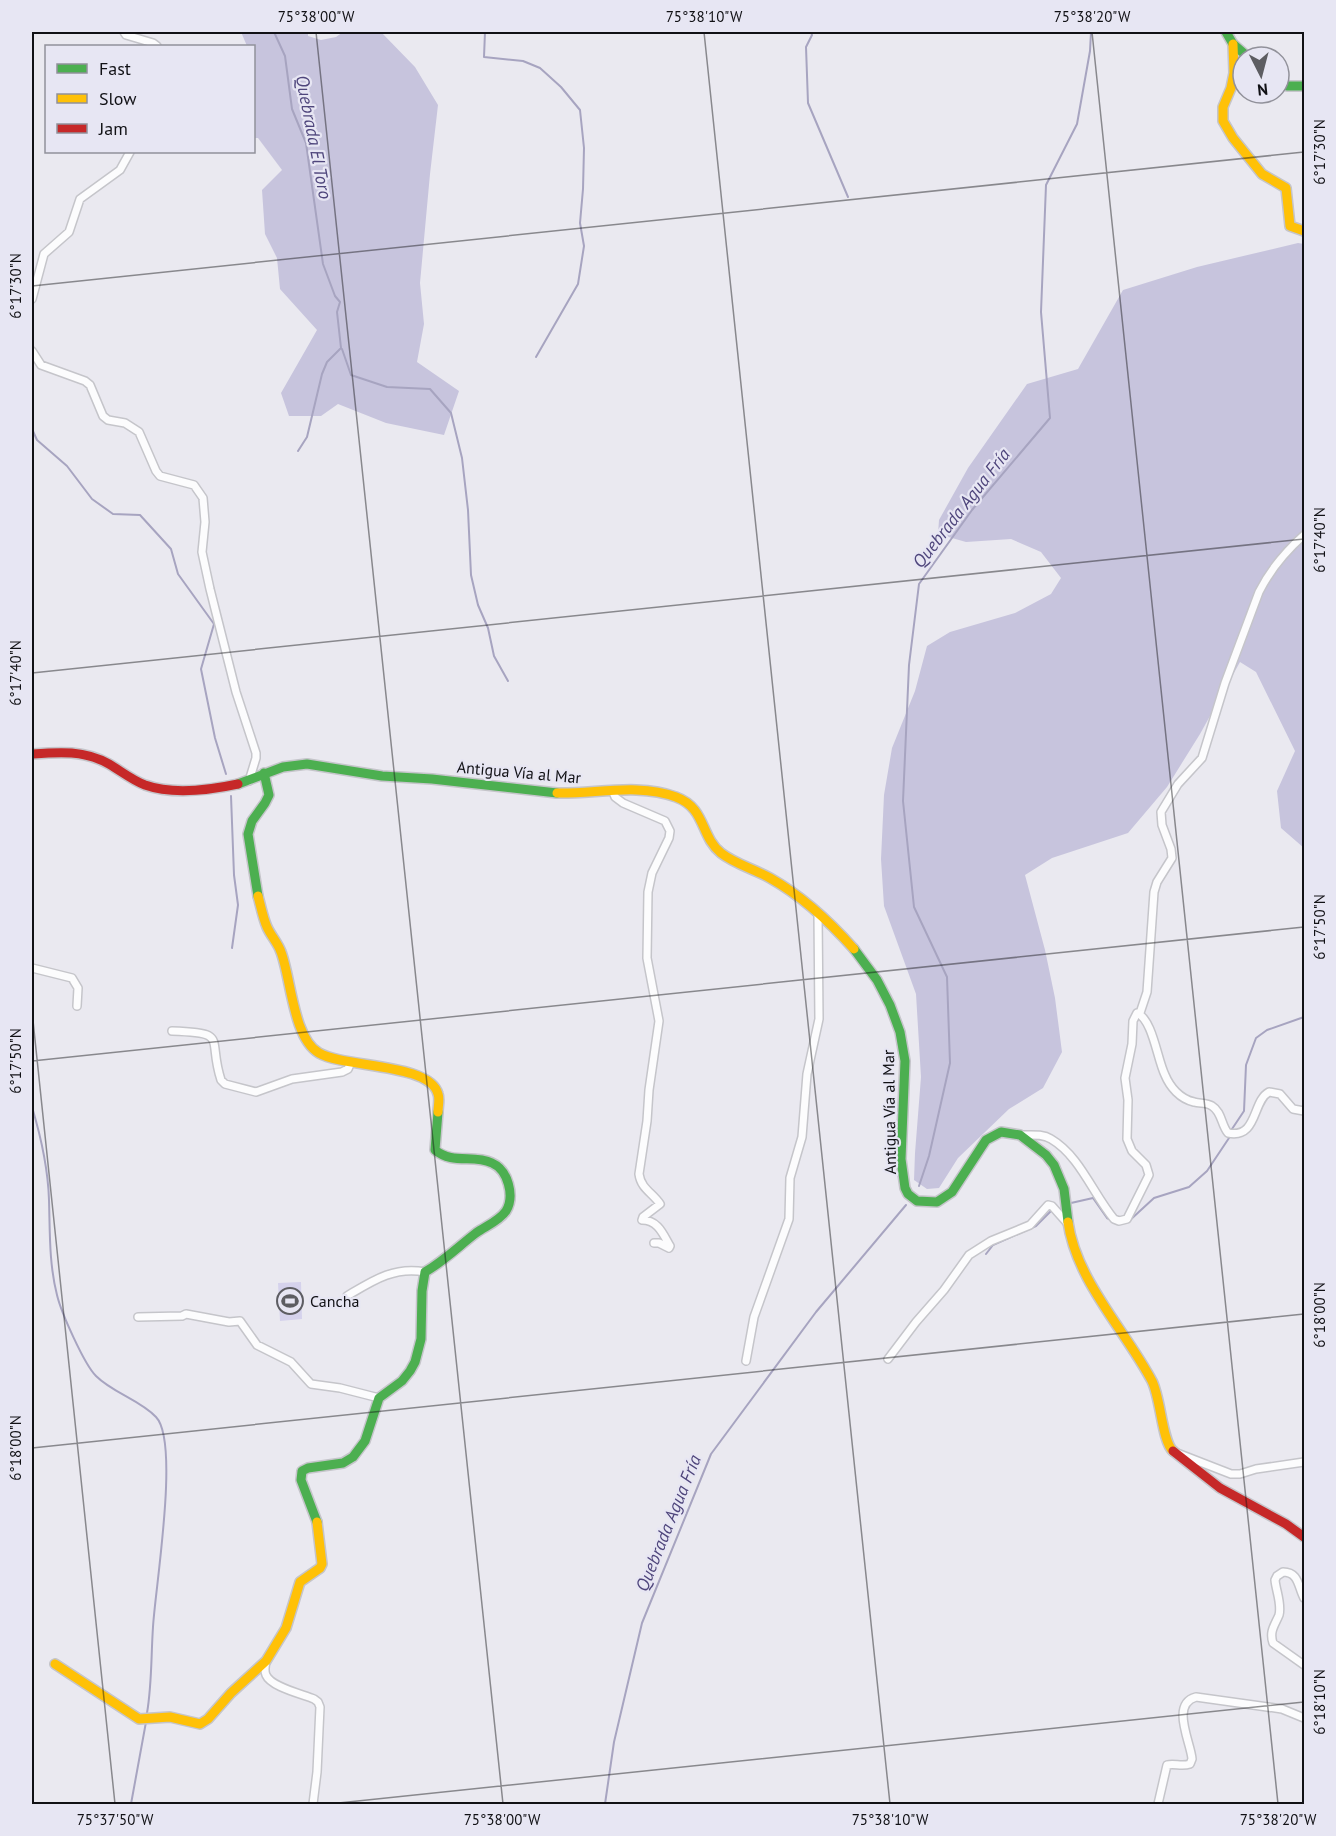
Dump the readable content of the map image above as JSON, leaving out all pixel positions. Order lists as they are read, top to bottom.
{
  "streets": {
    "main road": ["Antigua Vía al Mar"]
  },
  "water": ["Quebrada El Toro", "Quebrada Agua Fría"],
  "places": {
    "sports": ["Cancha"]
  },
  "legend": ["Fast", "Slow", "Jam"],
  "north": "bottom",
  "coordinates": [
    "75°38'00\"W",
    "75°38'10\"W",
    "75°38'20\"W",
    "6°17'30\"N",
    "6°17'40\"N",
    "6°17'50\"N",
    "6°18'00\"N",
    "6°18'10\"N",
    "75°37'50\"W"
  ]
}
